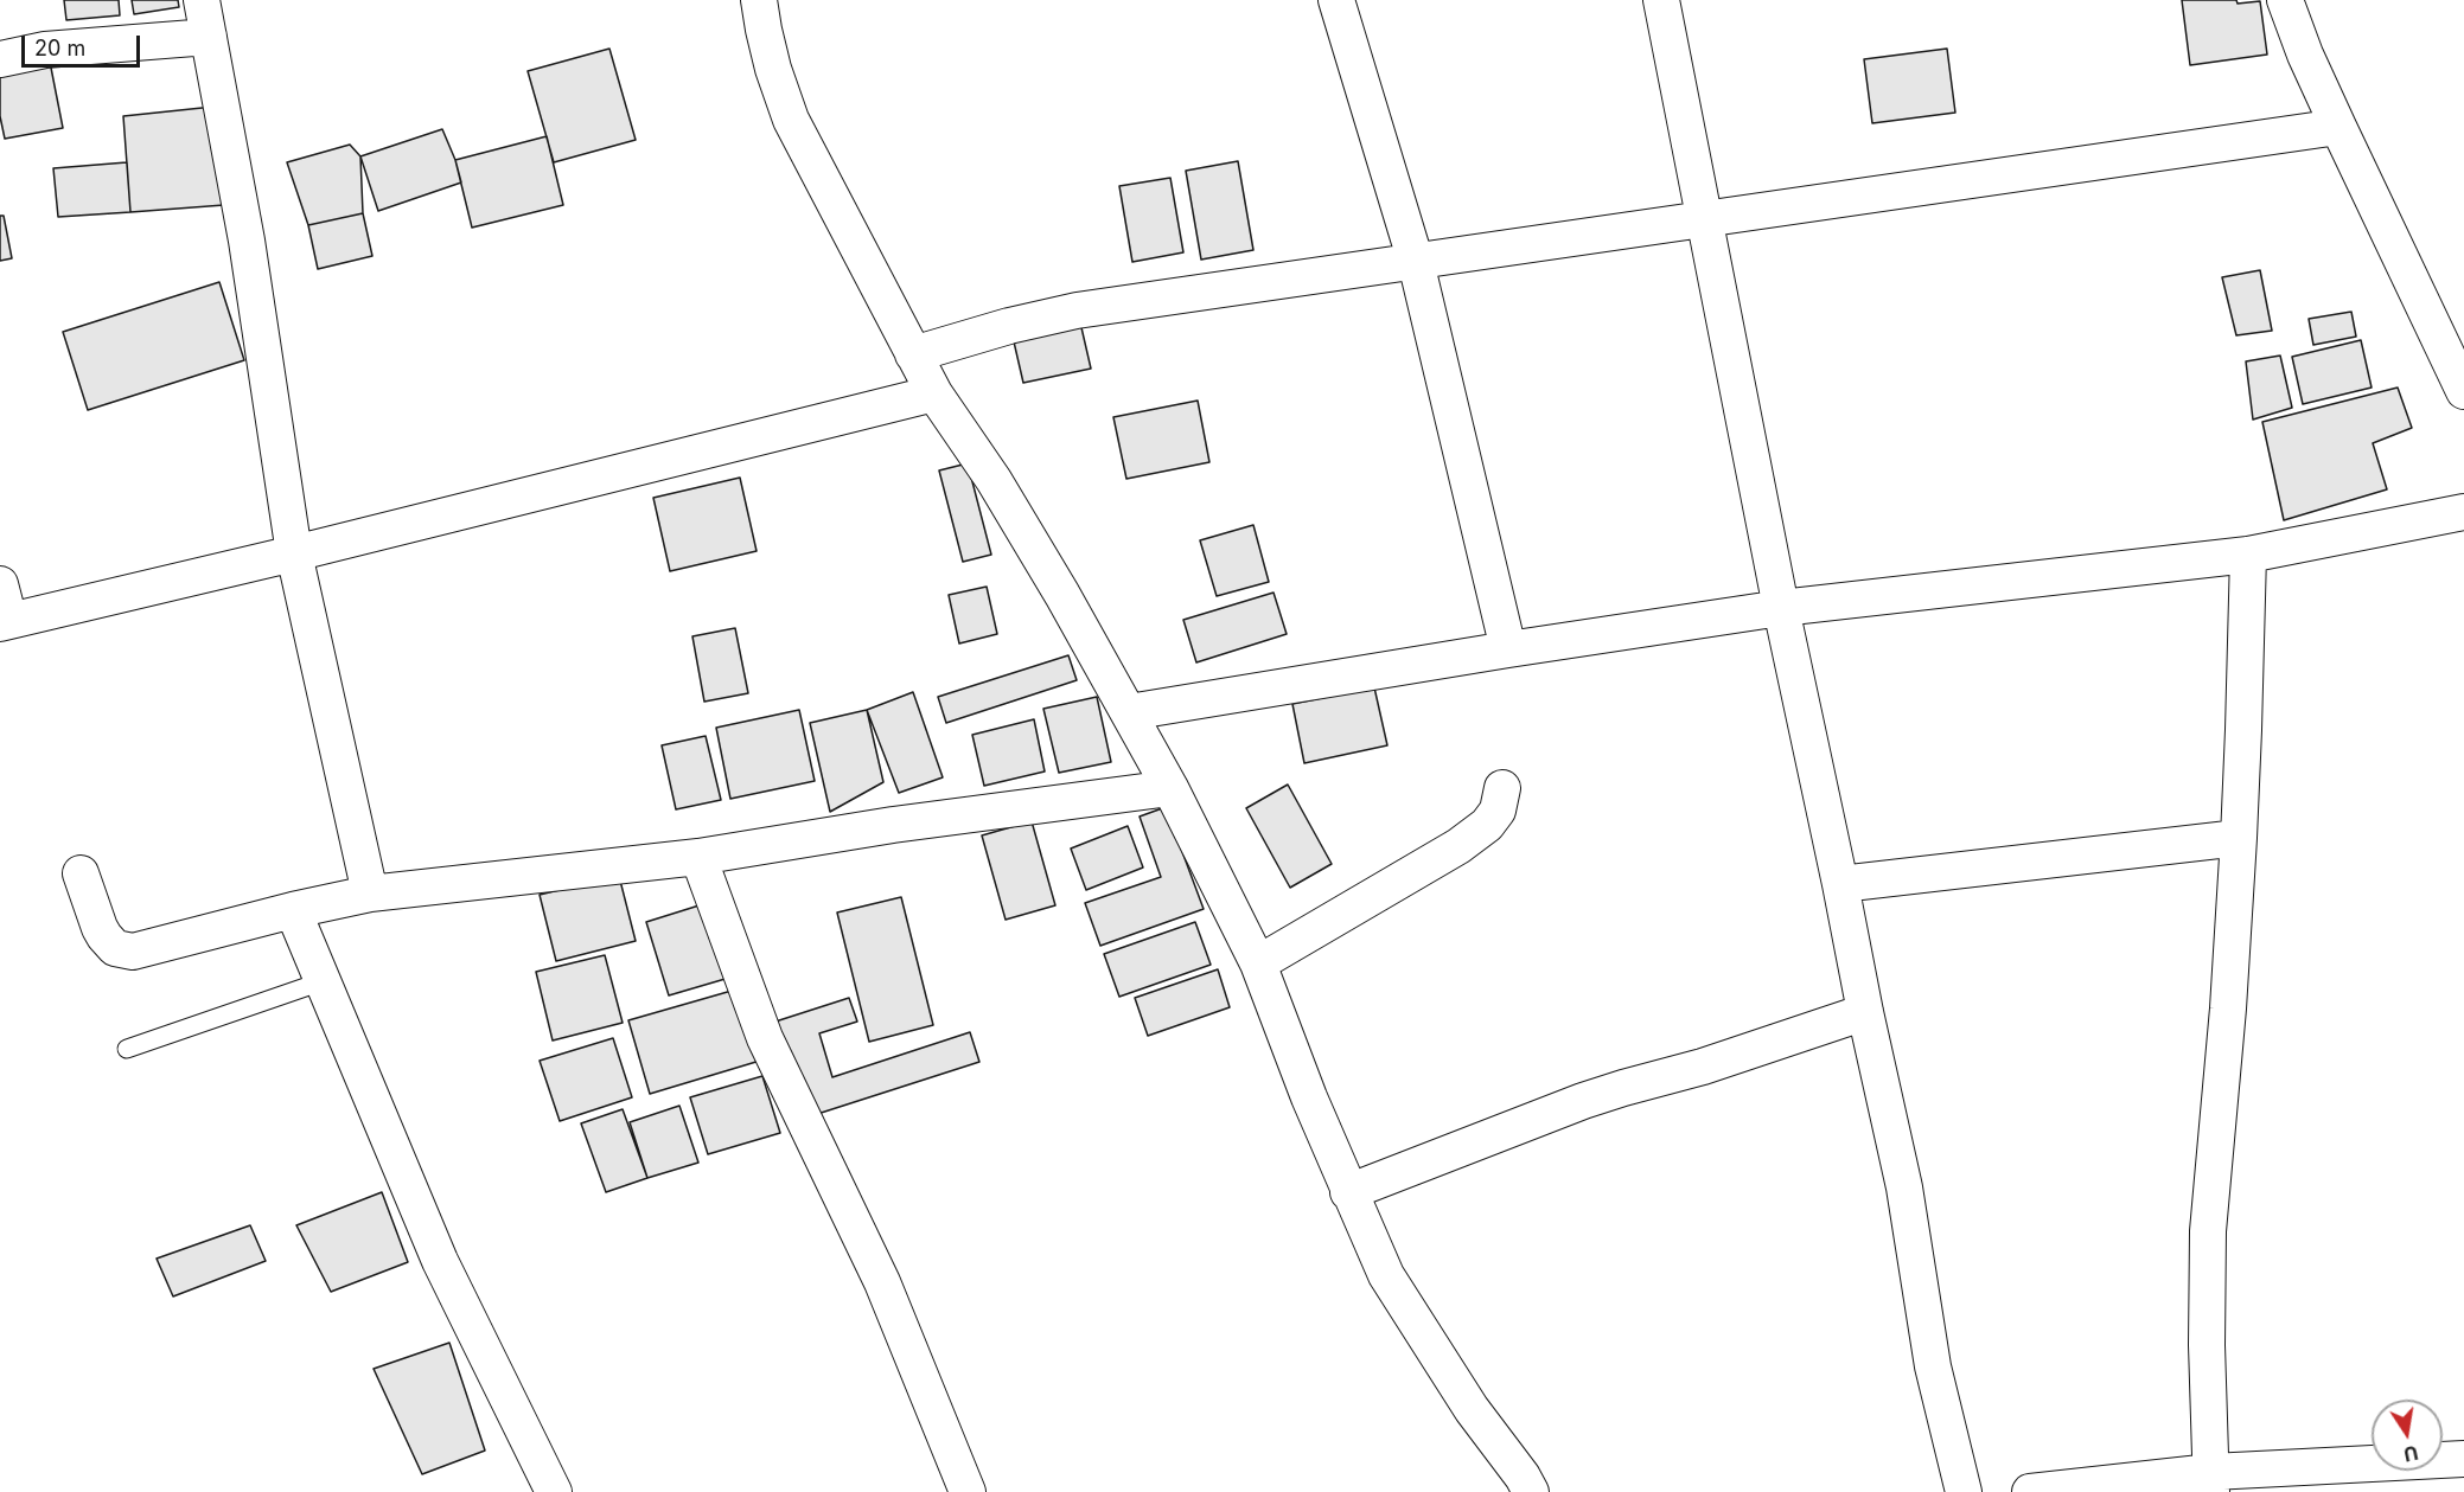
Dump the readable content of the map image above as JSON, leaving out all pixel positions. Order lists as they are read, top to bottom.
{
  "scale_bar": "20 m",
  "north": "bottom"
}
